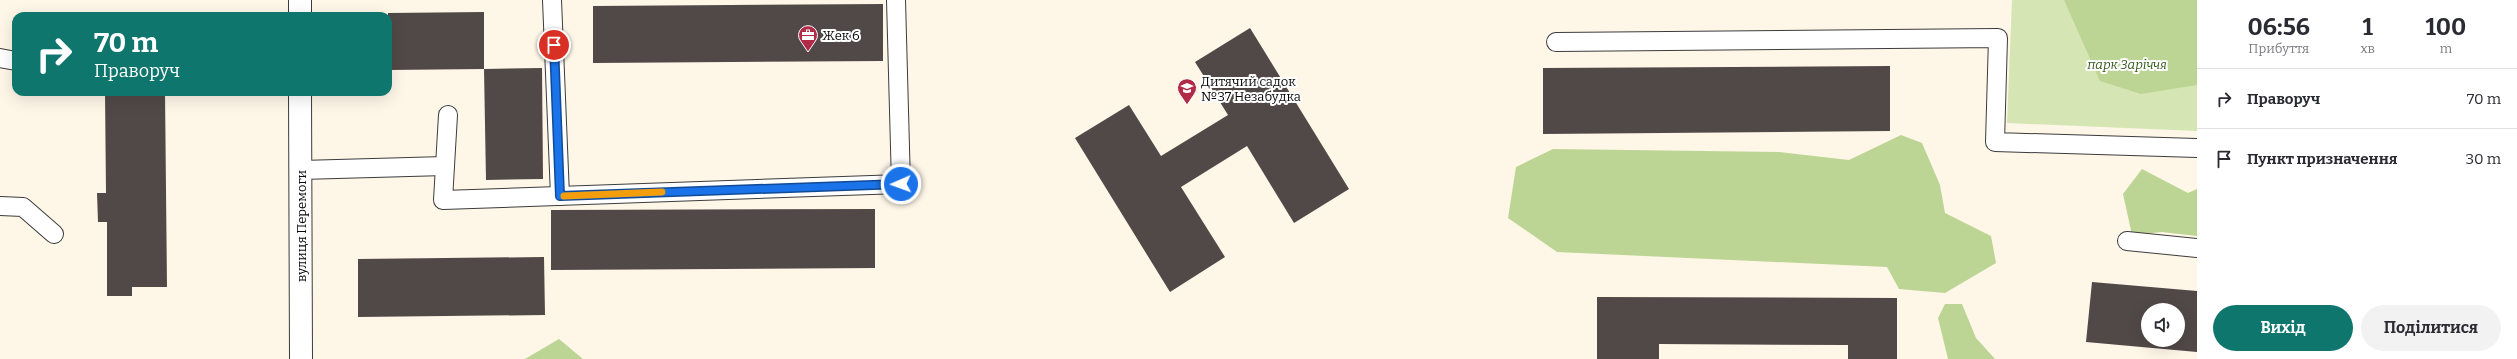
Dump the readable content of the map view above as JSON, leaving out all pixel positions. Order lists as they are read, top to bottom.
{
  "streets": {
    "street": ["вулиця Перемоги"]
  },
  "parks": ["парк Заріччя"],
  "places": {
    "office": ["Жек 6"],
    "school or university": ["Дитячий садок №37 Незабудка"]
  },
  "page": {
    "eta": [
      "06:56",
      "Прибуття",
      "1",
      "хв",
      "100",
      "m"
    ],
    "turn": ["70 m", "Праворуч"],
    "list": [
      {
        "name": "Праворуч",
        "value": "70 m"
      },
      {
        "name": "Пункт призначення",
        "value": "30 m"
      }
    ],
    "buttons": ["Вихід", "Поділитися"]
  }
}
